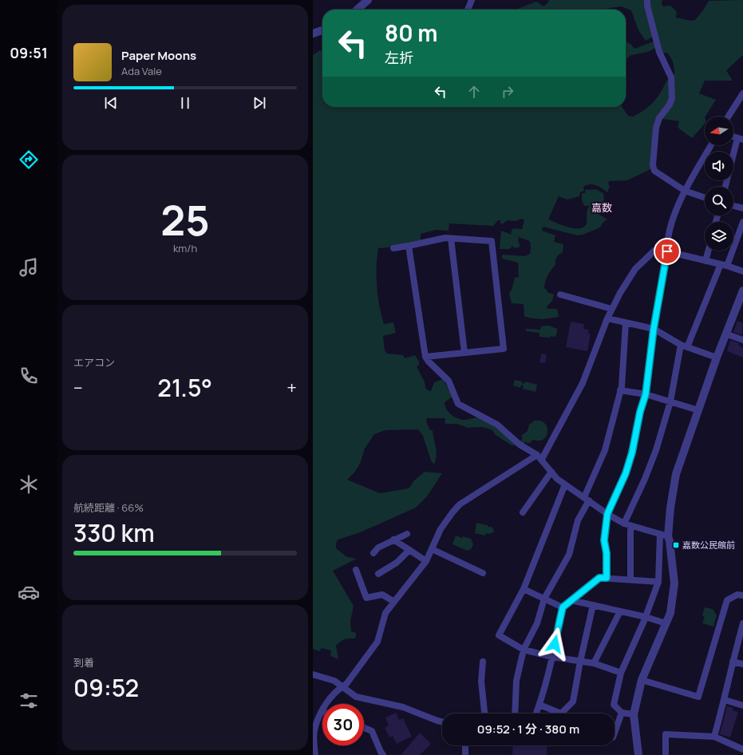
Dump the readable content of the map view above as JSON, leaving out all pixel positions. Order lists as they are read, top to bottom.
{
  "districts": ["嘉数"],
  "places": {
    "transit": ["嘉数公民館前"]
  },
  "north": "left",
  "page": {
    "tabs": "09:51",
    "turn": ["80 m", "左折"],
    "song": ["Paper Moons", "Ada Vale"],
    "tile": [
      ["25", "km/h"],
      "エアコン",
      ["航続距離 · 66%", "330 km"],
      ["到着", "09:52"]
    ],
    "heat": ["−", "21.5°", "+"],
    "limit": "30",
    "trip": "09:52 · 1 分 · 380 m"
  }
}
